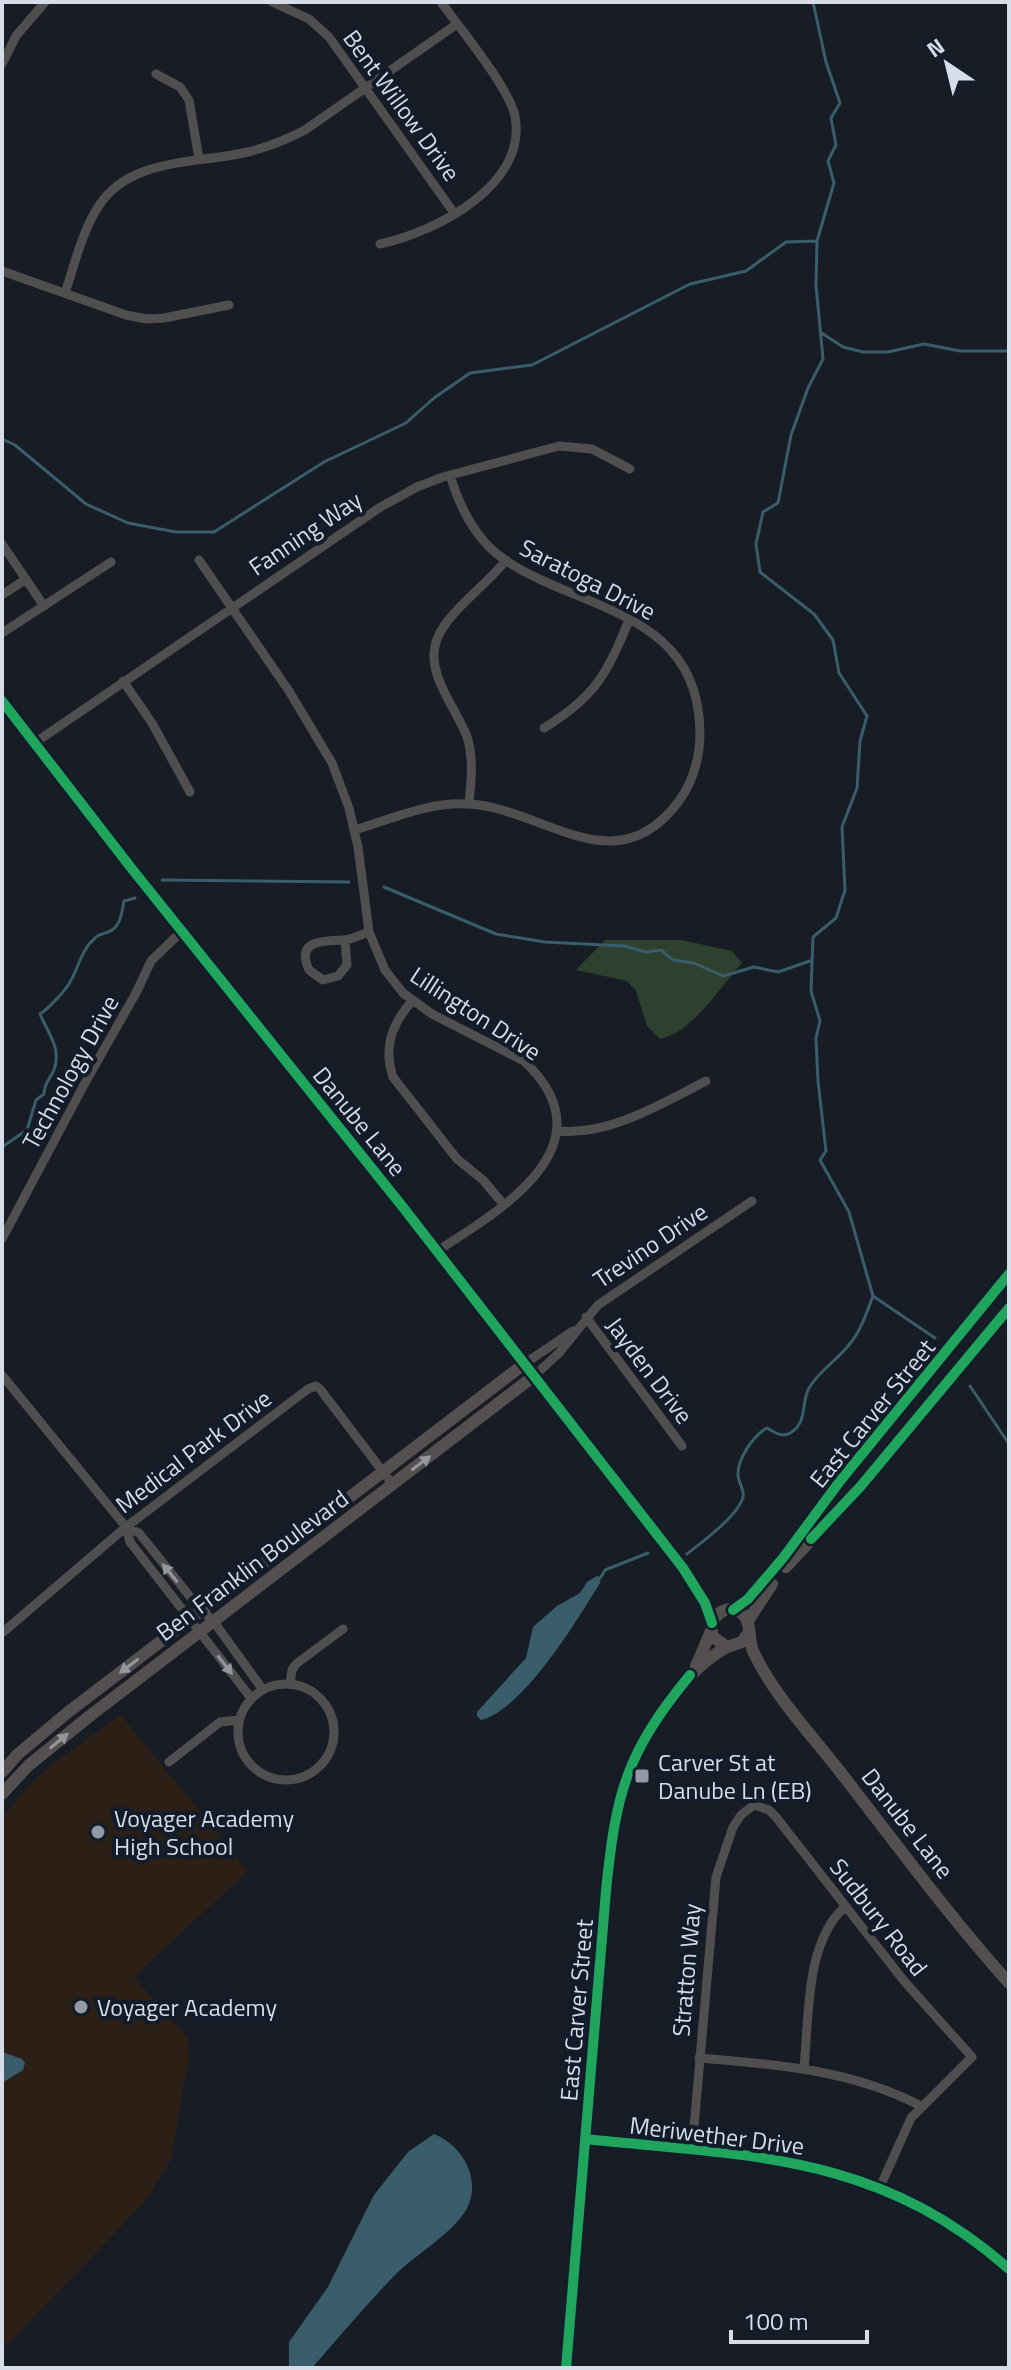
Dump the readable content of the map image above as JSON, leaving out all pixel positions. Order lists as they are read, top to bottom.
{
  "streets": {
    "street": [
      "Bent Willow Drive",
      "Fanning Way",
      "Saratoga Drive",
      "Lillington Drive",
      "Technology Drive",
      "Danube Lane",
      "Trevino Drive",
      "Jayden Drive",
      "East Carver Street",
      "Medical Park Drive",
      "Ben Franklin Boulevard",
      "Sudbury Road",
      "Stratton Way",
      "Meriwether Drive"
    ]
  },
  "crossings": [
    ["Fanning Way", "Saratoga Drive"],
    ["Fanning Way", "Lillington Drive"],
    ["Fanning Way", "Danube Lane"],
    ["Saratoga Drive", "Lillington Drive"],
    ["Technology Drive", "Danube Lane"],
    ["Danube Lane", "Trevino Drive"],
    ["Danube Lane", "East Carver Street"],
    ["Danube Lane", "Ben Franklin Boulevard"],
    ["Trevino Drive", "Jayden Drive"],
    ["Trevino Drive", "Ben Franklin Boulevard"],
    ["East Carver Street", "Meriwether Drive"],
    ["Medical Park Drive", "Ben Franklin Boulevard"],
    ["Sudbury Road", "Stratton Way"],
    ["Stratton Way", "Meriwether Drive"]
  ],
  "places": {
    "transit": ["Carver St at Danube Ln (EB)"],
    "other": ["Voyager Academy High School", "Voyager Academy"]
  },
  "scale_bar": "100 m",
  "north": "top left"
}
